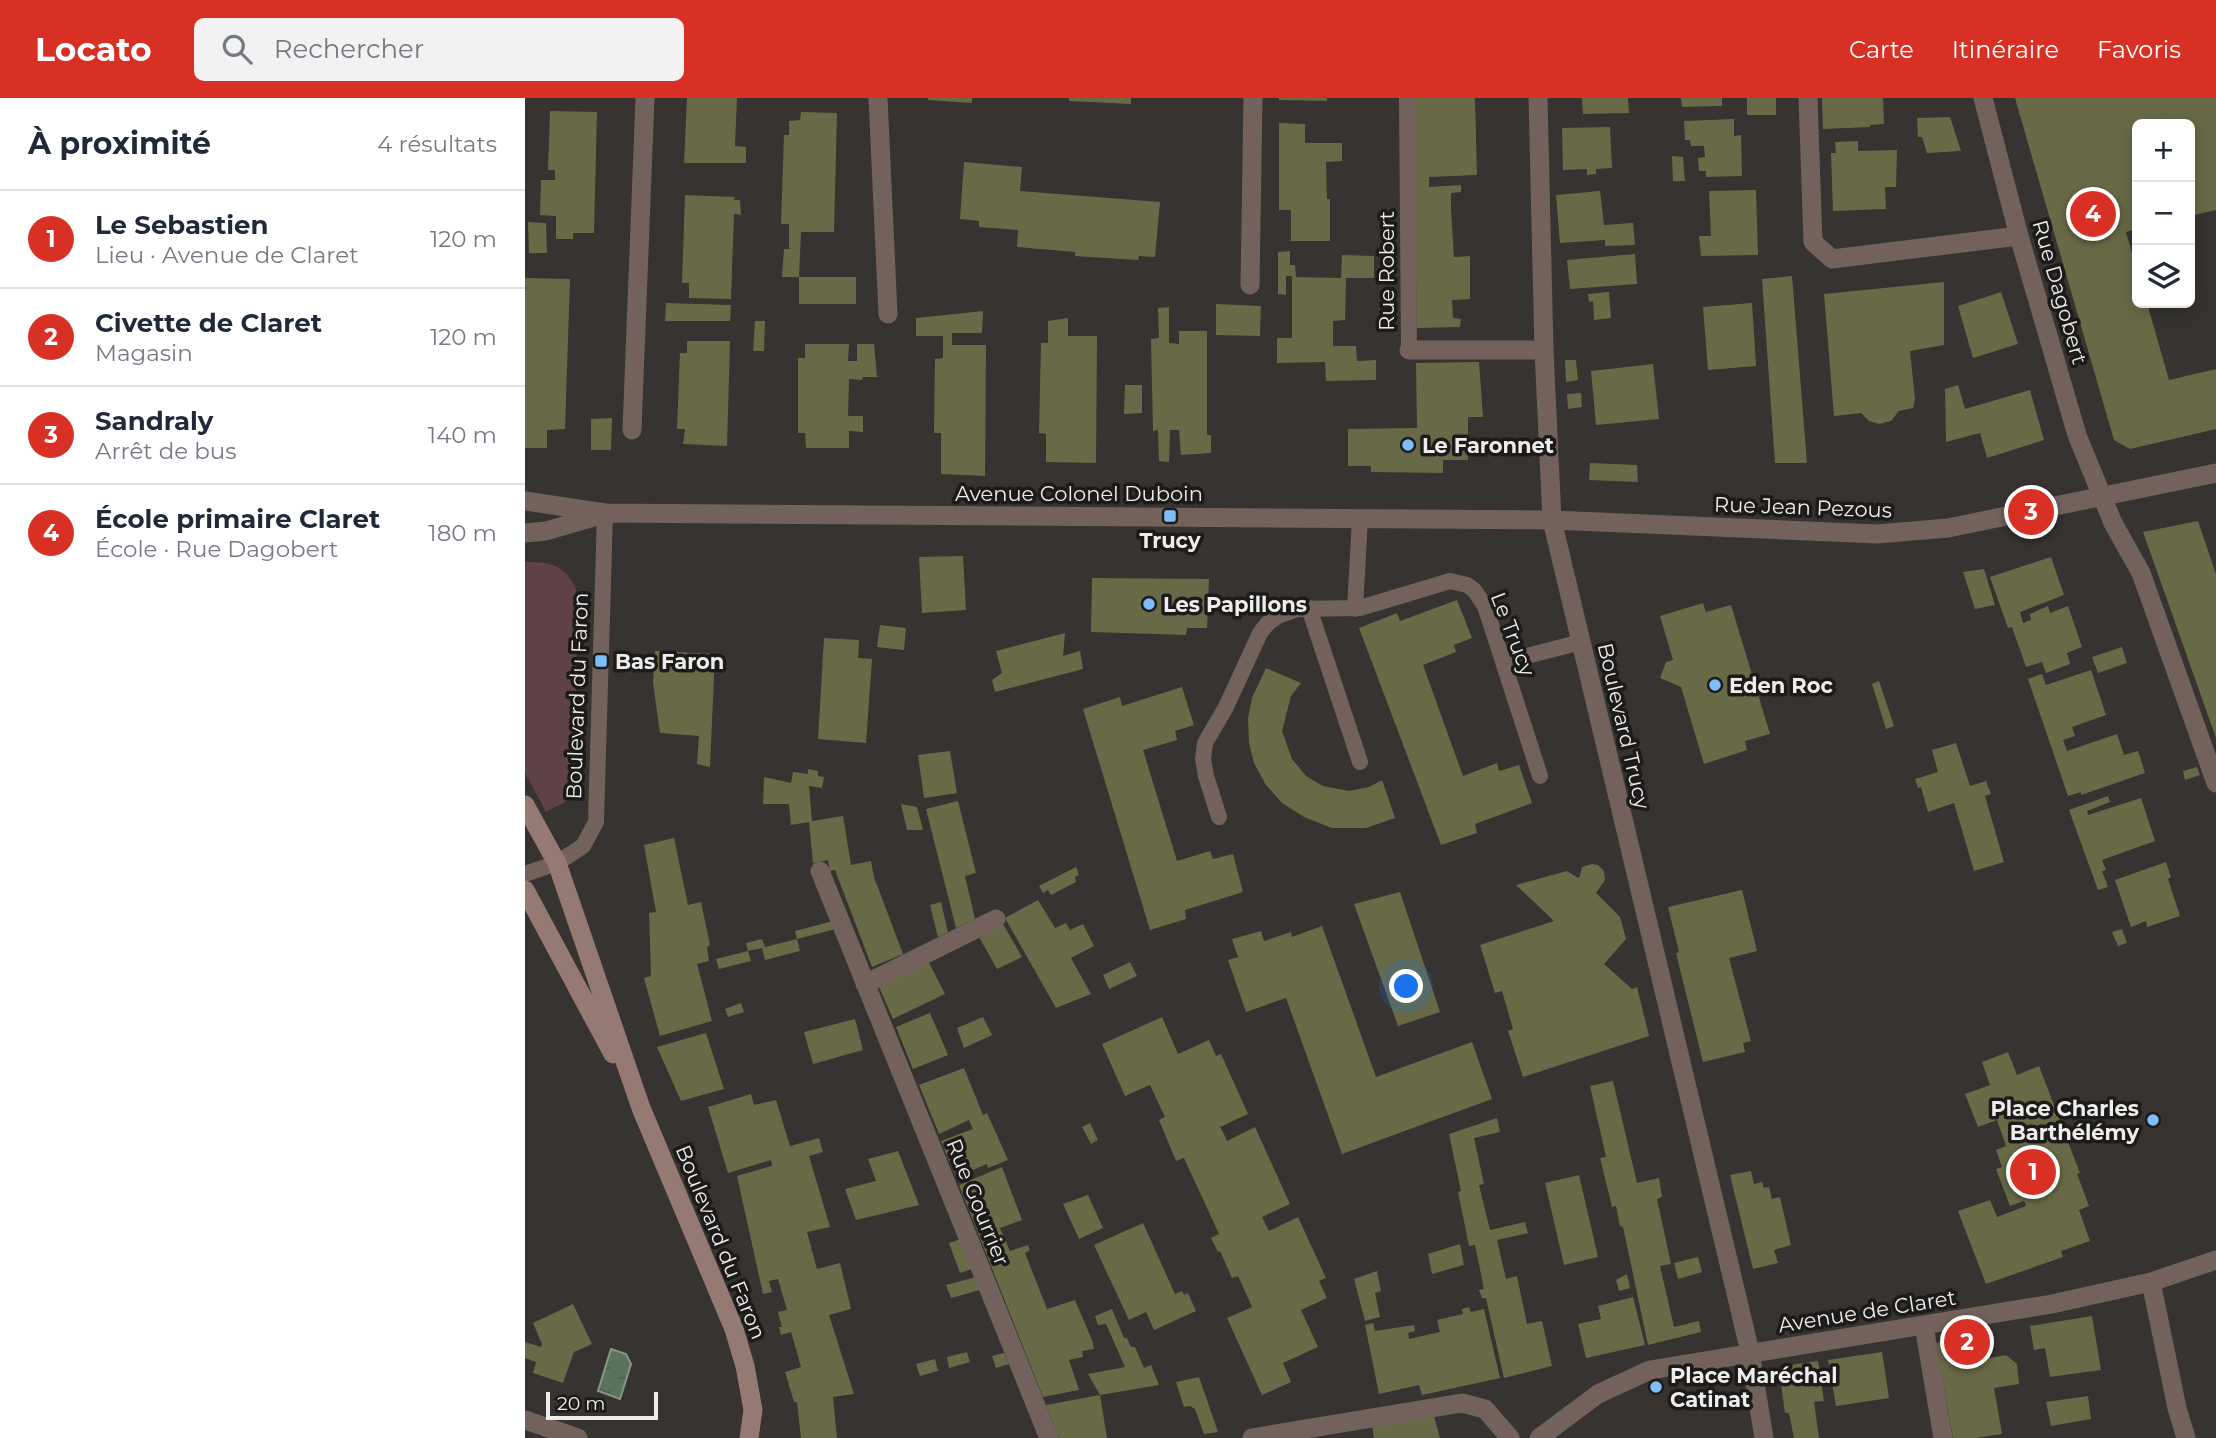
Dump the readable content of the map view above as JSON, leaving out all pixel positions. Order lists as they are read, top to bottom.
{
  "streets": {
    "main road": ["Boulevard du Faron"],
    "street": [
      "Rue Robert",
      "Rue Dagobert",
      "Avenue Colonel Duboin",
      "Rue Jean Pezous",
      "Boulevard Trucy",
      "Rue Gourrier",
      "Avenue de Claret"
    ],
    "lane": ["Le Trucy"]
  },
  "crossings": [
    ["Rue Robert", "Boulevard Trucy"],
    ["Rue Dagobert", "Rue Jean Pezous"],
    ["Avenue Colonel Duboin", "Rue Jean Pezous"],
    ["Avenue Colonel Duboin", "Boulevard du Faron"],
    ["Avenue Colonel Duboin", "Boulevard Trucy"],
    ["Rue Jean Pezous", "Boulevard Trucy"],
    ["Boulevard Trucy", "Avenue de Claret"]
  ],
  "places": {
    "other": [
      "Le Faronnet",
      "Les Papillons",
      "Eden Roc",
      "Place Charles Barthélémy",
      "Place Maréchal Catinat"
    ],
    "transit": ["Trucy", "Bas Faron"]
  },
  "scale_bar": "20 m",
  "page": {
    "header": "Locato",
    "search": "Rechercher",
    "nav": ["Carte", "Itinéraire", "Favoris"],
    "heading": ["À proximité", "4 résultats"],
    "map_buttons": ["+", "−"],
    "pins": [
      "4",
      "3",
      "1",
      "2"
    ],
    "list": [
      {
        "mark": "1",
        "name": "Le Sebastien",
        "note": "Lieu · Avenue de Claret",
        "value": "120 m"
      },
      {
        "mark": "2",
        "name": "Civette de Claret",
        "note": "Magasin",
        "value": "120 m"
      },
      {
        "mark": "3",
        "name": "Sandraly",
        "note": "Arrêt de bus",
        "value": "140 m"
      },
      {
        "mark": "4",
        "name": "École primaire Claret",
        "note": "École · Rue Dagobert",
        "value": "180 m"
      }
    ],
    "scale": "20 m"
  }
}
